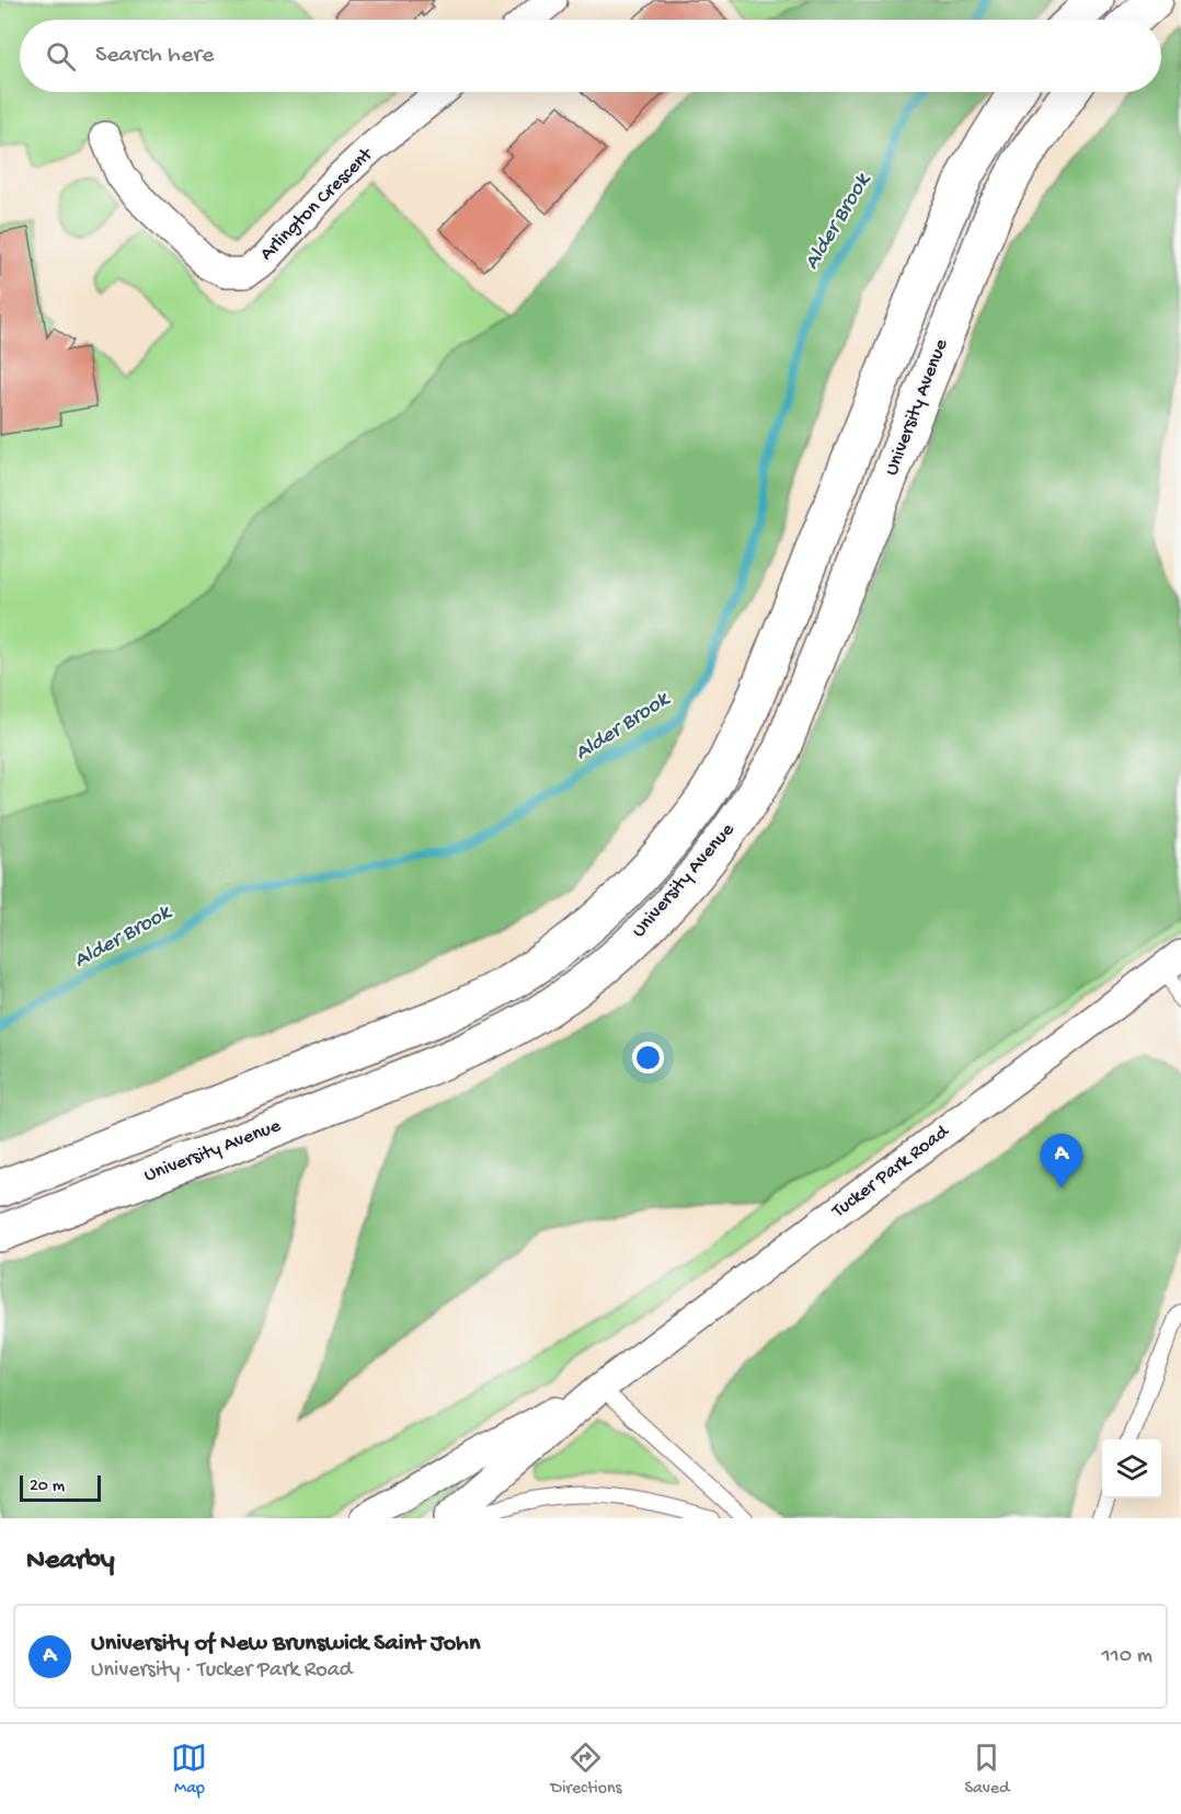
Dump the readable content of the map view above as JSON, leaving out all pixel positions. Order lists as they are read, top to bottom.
{
  "streets": {
    "main road": ["University Avenue"],
    "street": ["Arlington Crescent", "Tucker Park Road"]
  },
  "water": ["Alder Brook"],
  "scale_bar": "20 m",
  "page": {
    "search": "Search here",
    "pins": "A",
    "scale": "20 m",
    "heading": "Nearby",
    "list": [
      {
        "mark": "A",
        "name": "University of New Brunswick Saint John",
        "note": "University · Tucker Park Road",
        "value": "110 m"
      }
    ],
    "nav": ["Map", "Directions", "Saved"]
  }
}
